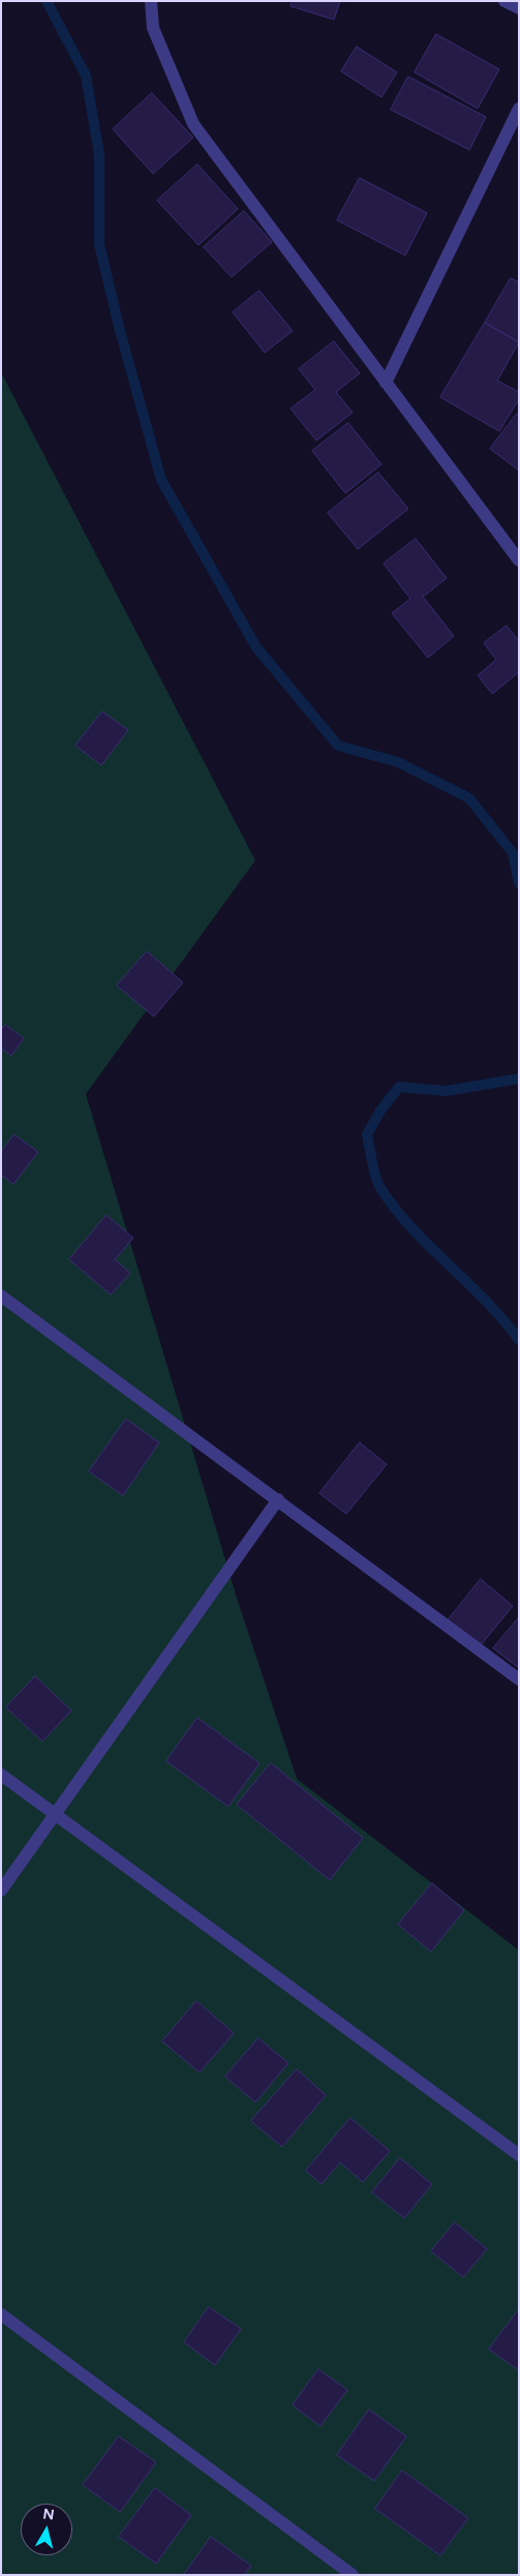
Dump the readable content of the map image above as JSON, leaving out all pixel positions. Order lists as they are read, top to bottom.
{
  "north": "top"
}
